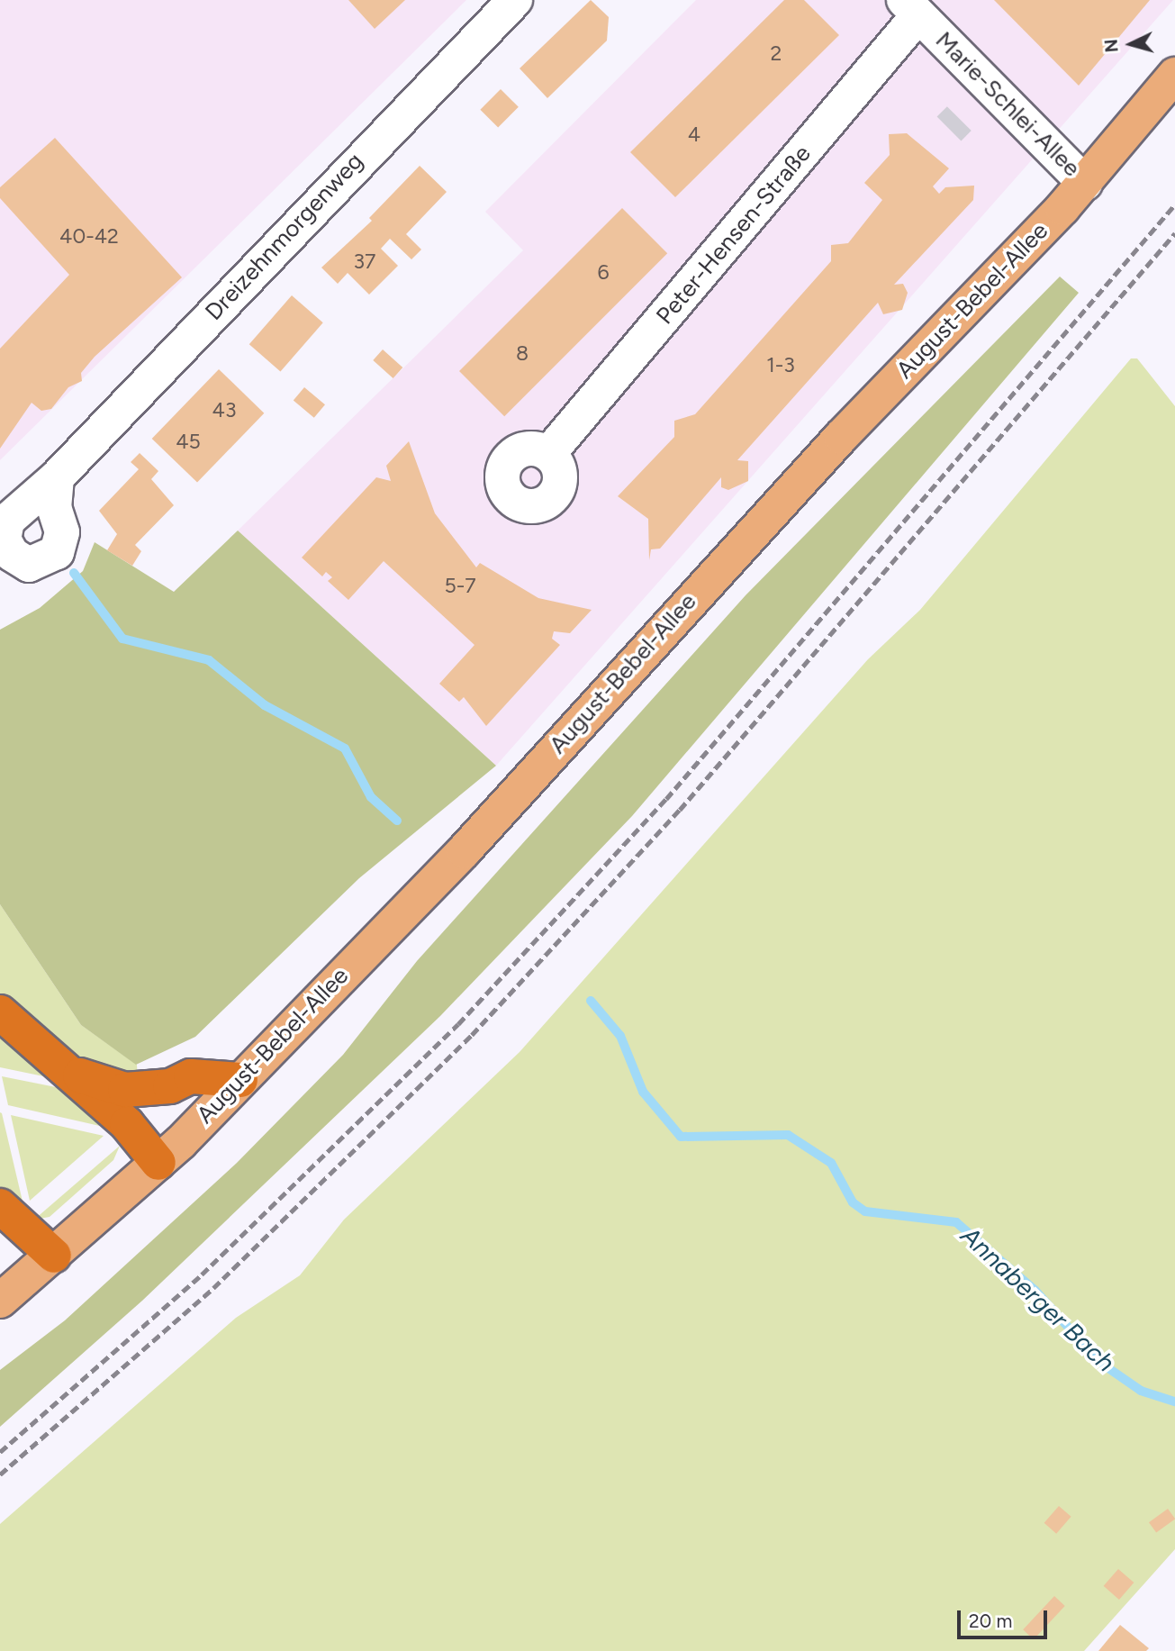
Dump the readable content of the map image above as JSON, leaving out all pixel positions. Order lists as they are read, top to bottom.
{
  "streets": {
    "main road": ["August-Bebel-Allee"],
    "street": ["Marie-Schlei-Allee", "Peter-Hensen-Straße", "Dreizehnmorgenweg"]
  },
  "crossings": [
    ["Marie-Schlei-Allee", "Peter-Hensen-Straße"],
    ["Marie-Schlei-Allee", "August-Bebel-Allee"]
  ],
  "water": ["Annaberger Bach"],
  "house_numbers": [
    "2",
    "4",
    "40-42",
    "37",
    "6",
    "8",
    "1-3",
    "43",
    "45",
    "5-7"
  ],
  "scale_bar": "20 m",
  "north": "left"
}
